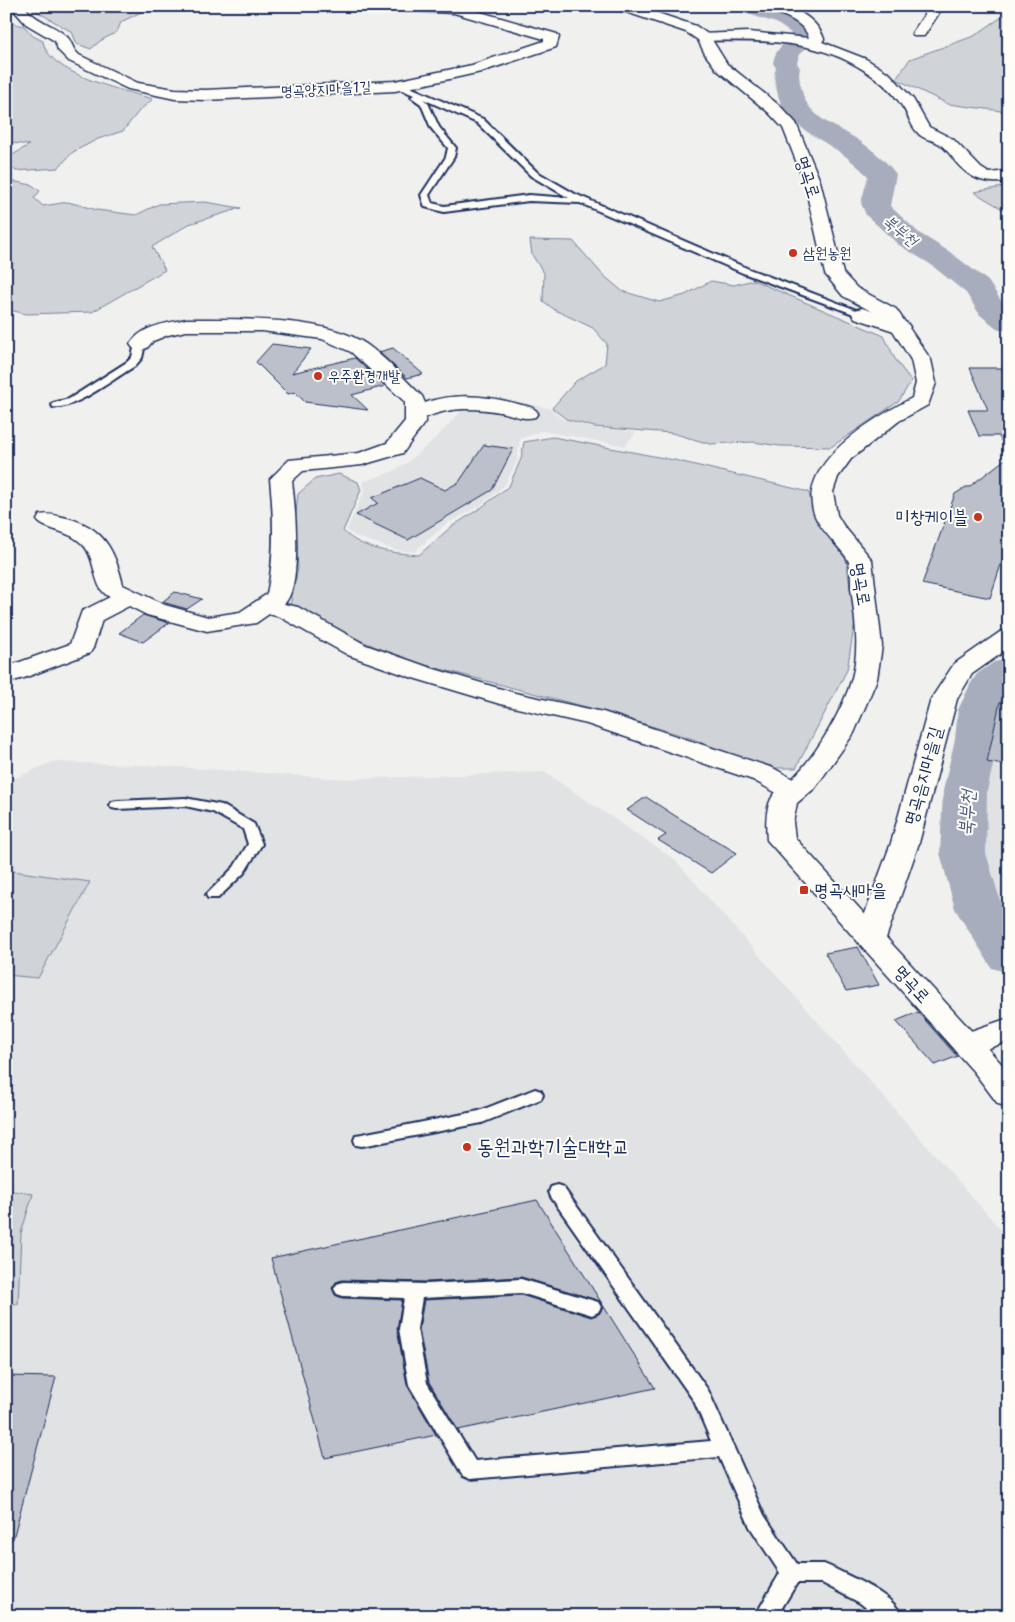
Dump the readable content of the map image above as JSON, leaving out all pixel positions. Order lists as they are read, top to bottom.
{
  "streets": {
    "street": ["명곡양지마을1길", "명곡로", "명곡음지마을길"]
  },
  "crossings": [
    ["명곡로", "명곡음지마을길"]
  ],
  "water": ["북부천"],
  "places": {
    "other": [
      "삼원농원",
      "우주환경개발",
      "미창케이블",
      "동원과학기술대학교"
    ],
    "transit": ["명곡새마을"]
  }
}
